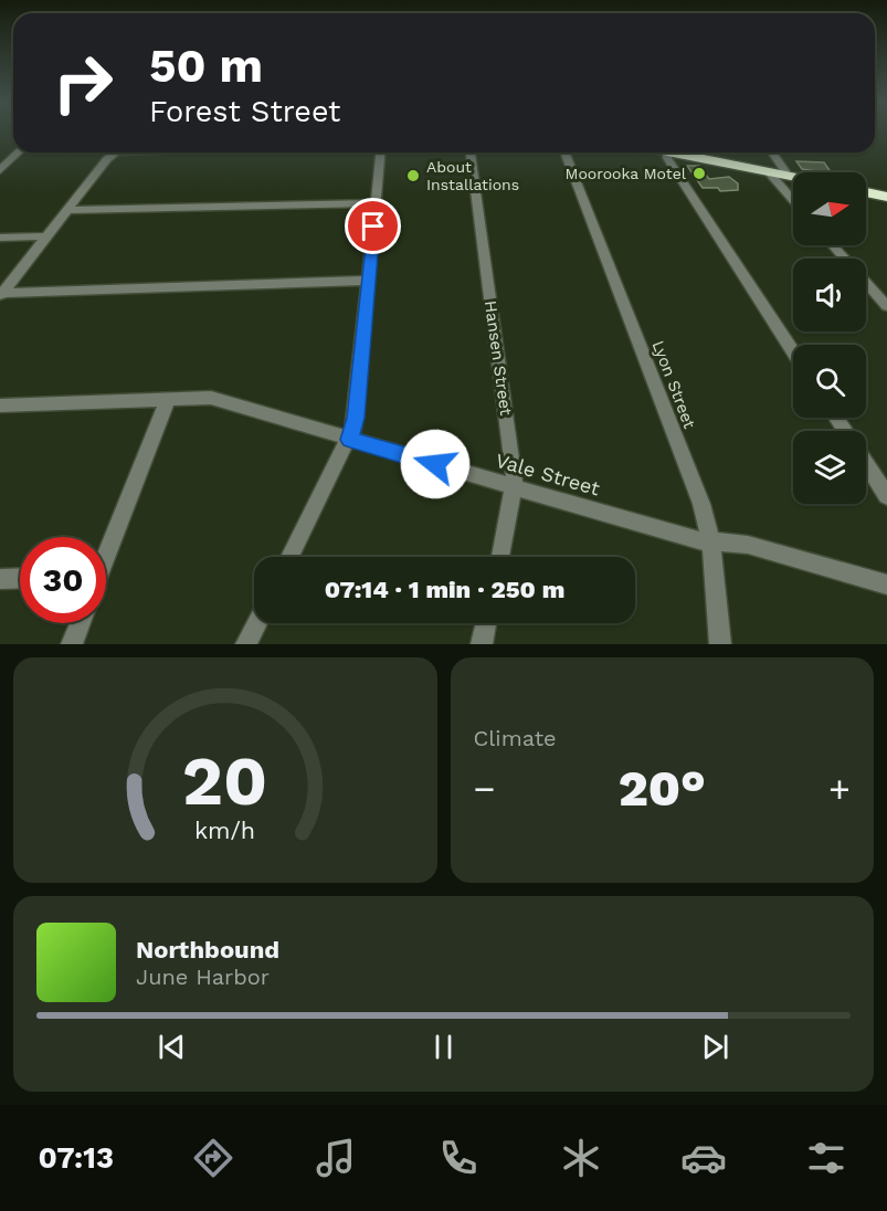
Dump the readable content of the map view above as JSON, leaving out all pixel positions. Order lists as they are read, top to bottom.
{
  "streets": {
    "street": ["Hansen Street", "Lyon Street", "Vale Street"]
  },
  "crossings": [
    ["Hansen Street", "Vale Street"],
    ["Lyon Street", "Vale Street"]
  ],
  "places": ["Moorooka Motel", "About Installations"],
  "north": "right",
  "page": {
    "turn": ["50 m", "Forest Street"],
    "limit": "30",
    "trip": "07:14 · 1 min · 250 m",
    "tile": "Climate",
    "heat": ["−", "20°", "+"],
    "song": ["Northbound", "June Harbor"],
    "tabs": "07:13",
    "gauge": ["20", "km/h"]
  }
}
